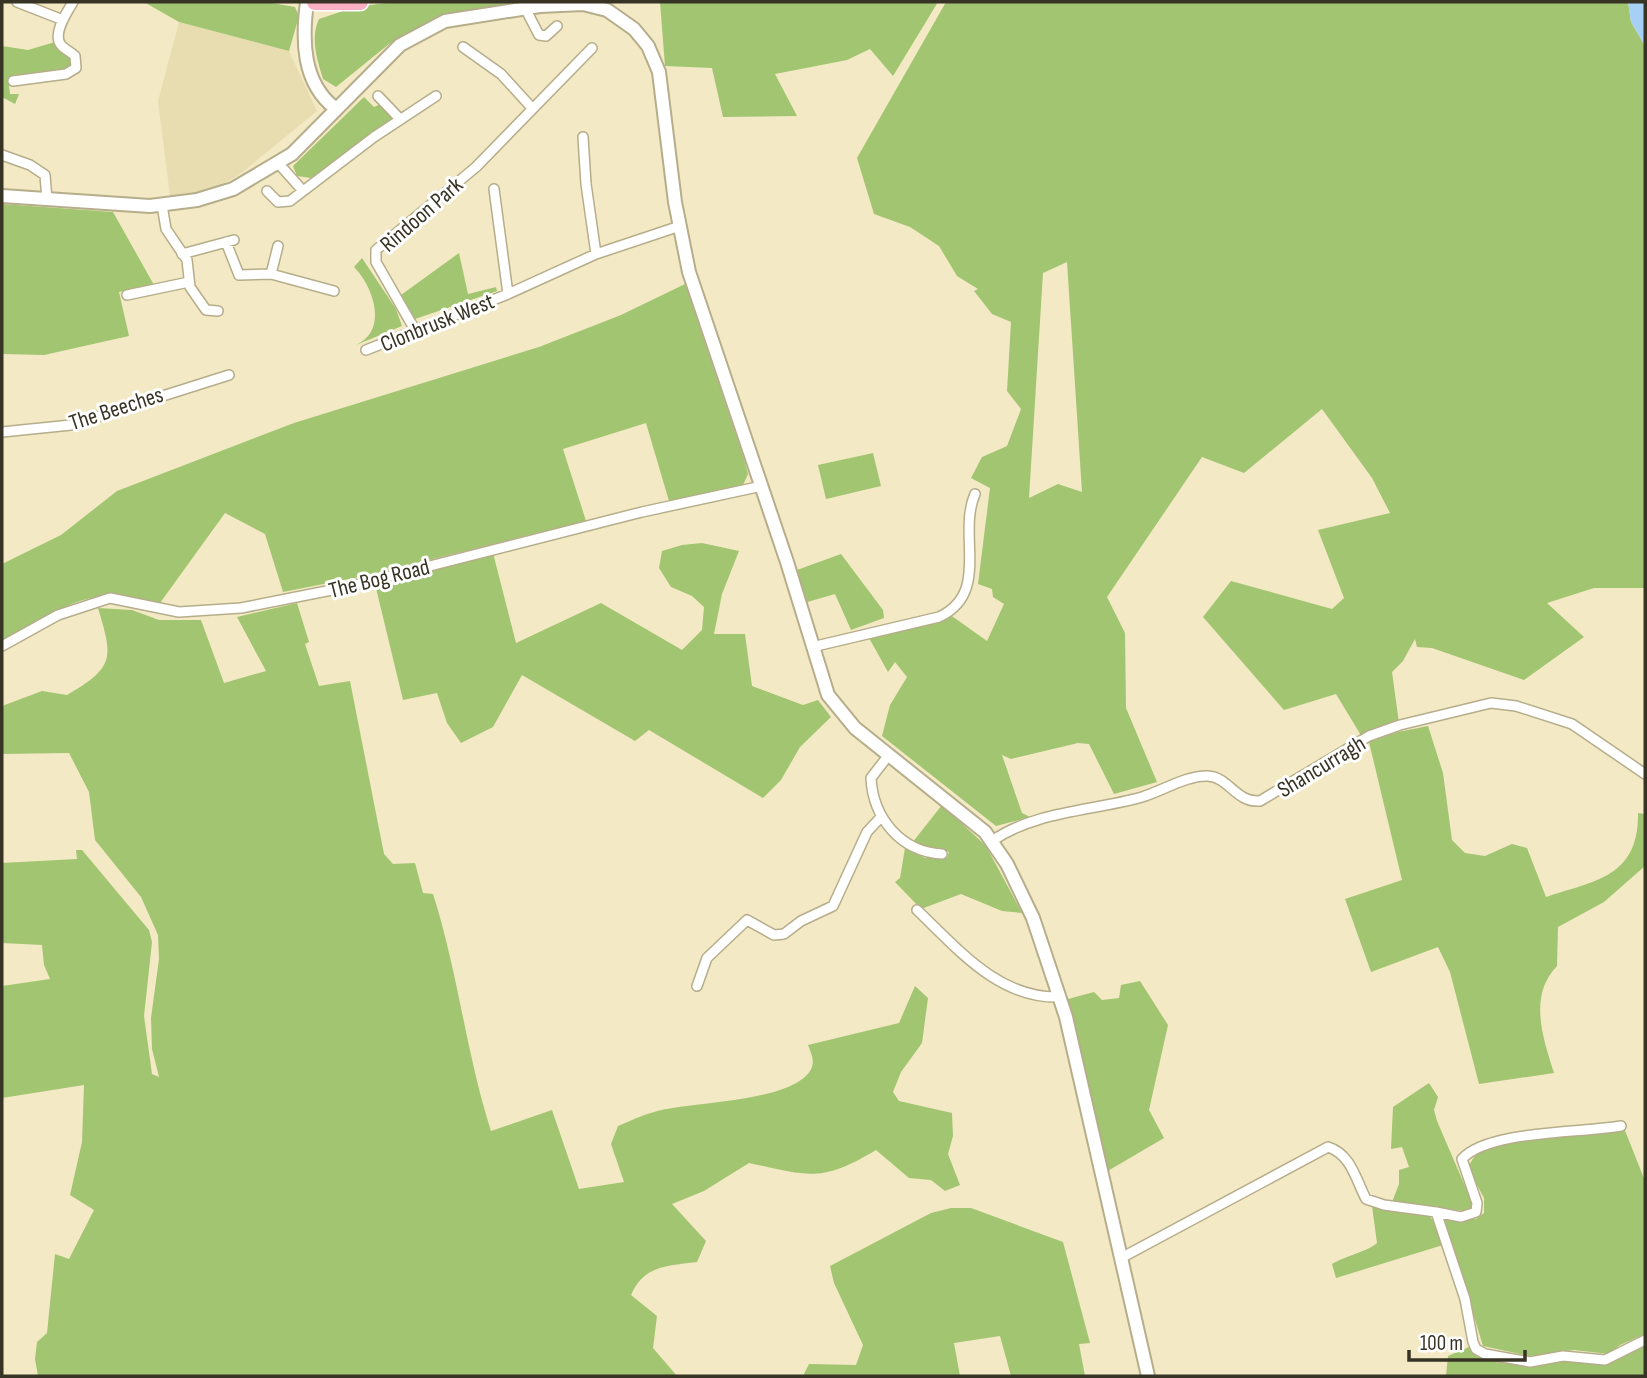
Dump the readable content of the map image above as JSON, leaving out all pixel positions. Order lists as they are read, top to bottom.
{
  "streets": {
    "street": [
      "Rindoon Park",
      "Clonbrusk West",
      "The Beeches",
      "The Bog Road",
      "Shancurragh"
    ]
  },
  "crossings": [
    ["Rindoon Park", "Clonbrusk West"]
  ],
  "scale_bar": "100 m"
}
